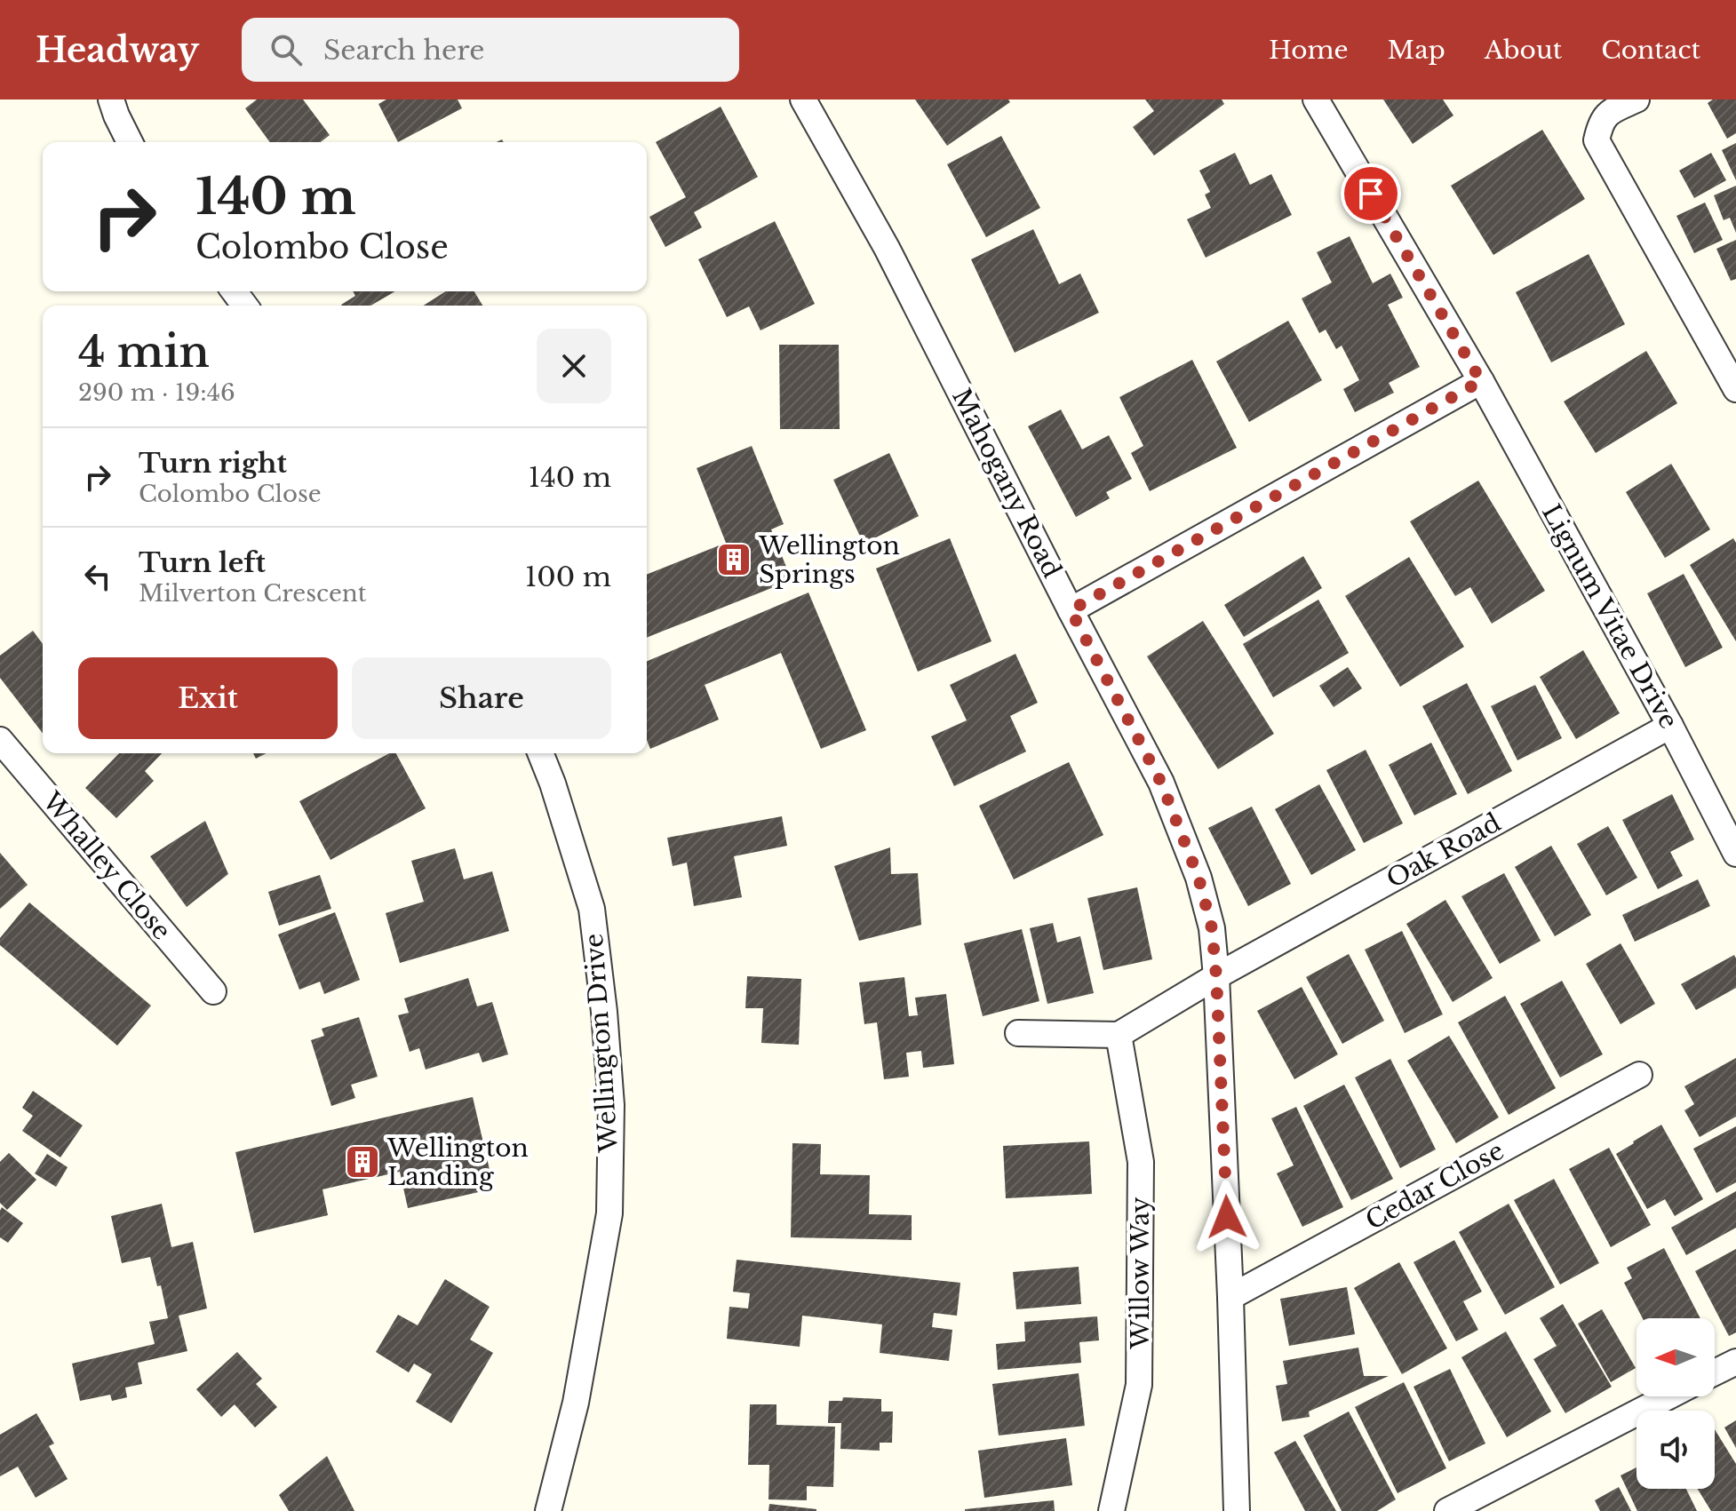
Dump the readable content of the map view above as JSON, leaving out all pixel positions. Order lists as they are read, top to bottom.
{
  "streets": {
    "street": [
      "Mahogany Road",
      "Lignum Vitae Drive",
      "Oak Road",
      "Whalley Close",
      "Wellington Drive",
      "Cedar Close",
      "Willow Way"
    ]
  },
  "crossings": [
    ["Mahogany Road", "Oak Road"],
    ["Mahogany Road", "Cedar Close"],
    ["Lignum Vitae Drive", "Oak Road"]
  ],
  "places": {
    "building": ["Wellington Springs", "Wellington Landing"]
  },
  "north": "left",
  "page": {
    "header": "Headway",
    "search": "Search here",
    "nav": [
      "Home",
      "Map",
      "About",
      "Contact"
    ],
    "turn": ["140 m", "Colombo Close"],
    "heading": ["4 min", "290 m · 19:46"],
    "list": [
      {
        "name": "Turn right",
        "note": "Colombo Close",
        "value": "140 m"
      },
      {
        "name": "Turn left",
        "note": "Milverton Crescent",
        "value": "100 m"
      }
    ],
    "buttons": ["Exit", "Share"]
  }
}
